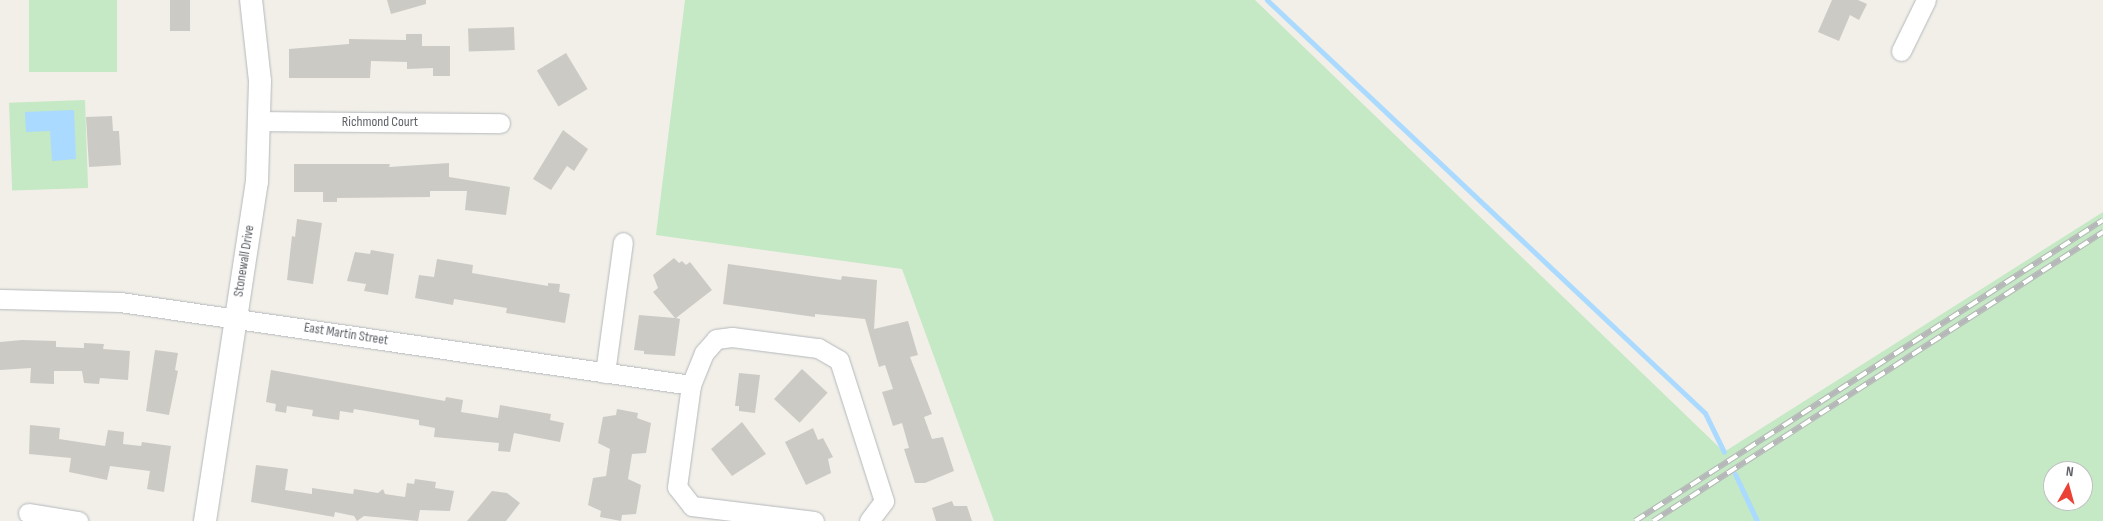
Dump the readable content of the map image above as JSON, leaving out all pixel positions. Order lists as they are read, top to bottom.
{
  "streets": {
    "street": ["Richmond Court", "Stonewall Drive", "East Martin Street"]
  },
  "crossings": [
    ["Richmond Court", "Stonewall Drive"],
    ["Stonewall Drive", "East Martin Street"]
  ],
  "north": "top"
}
